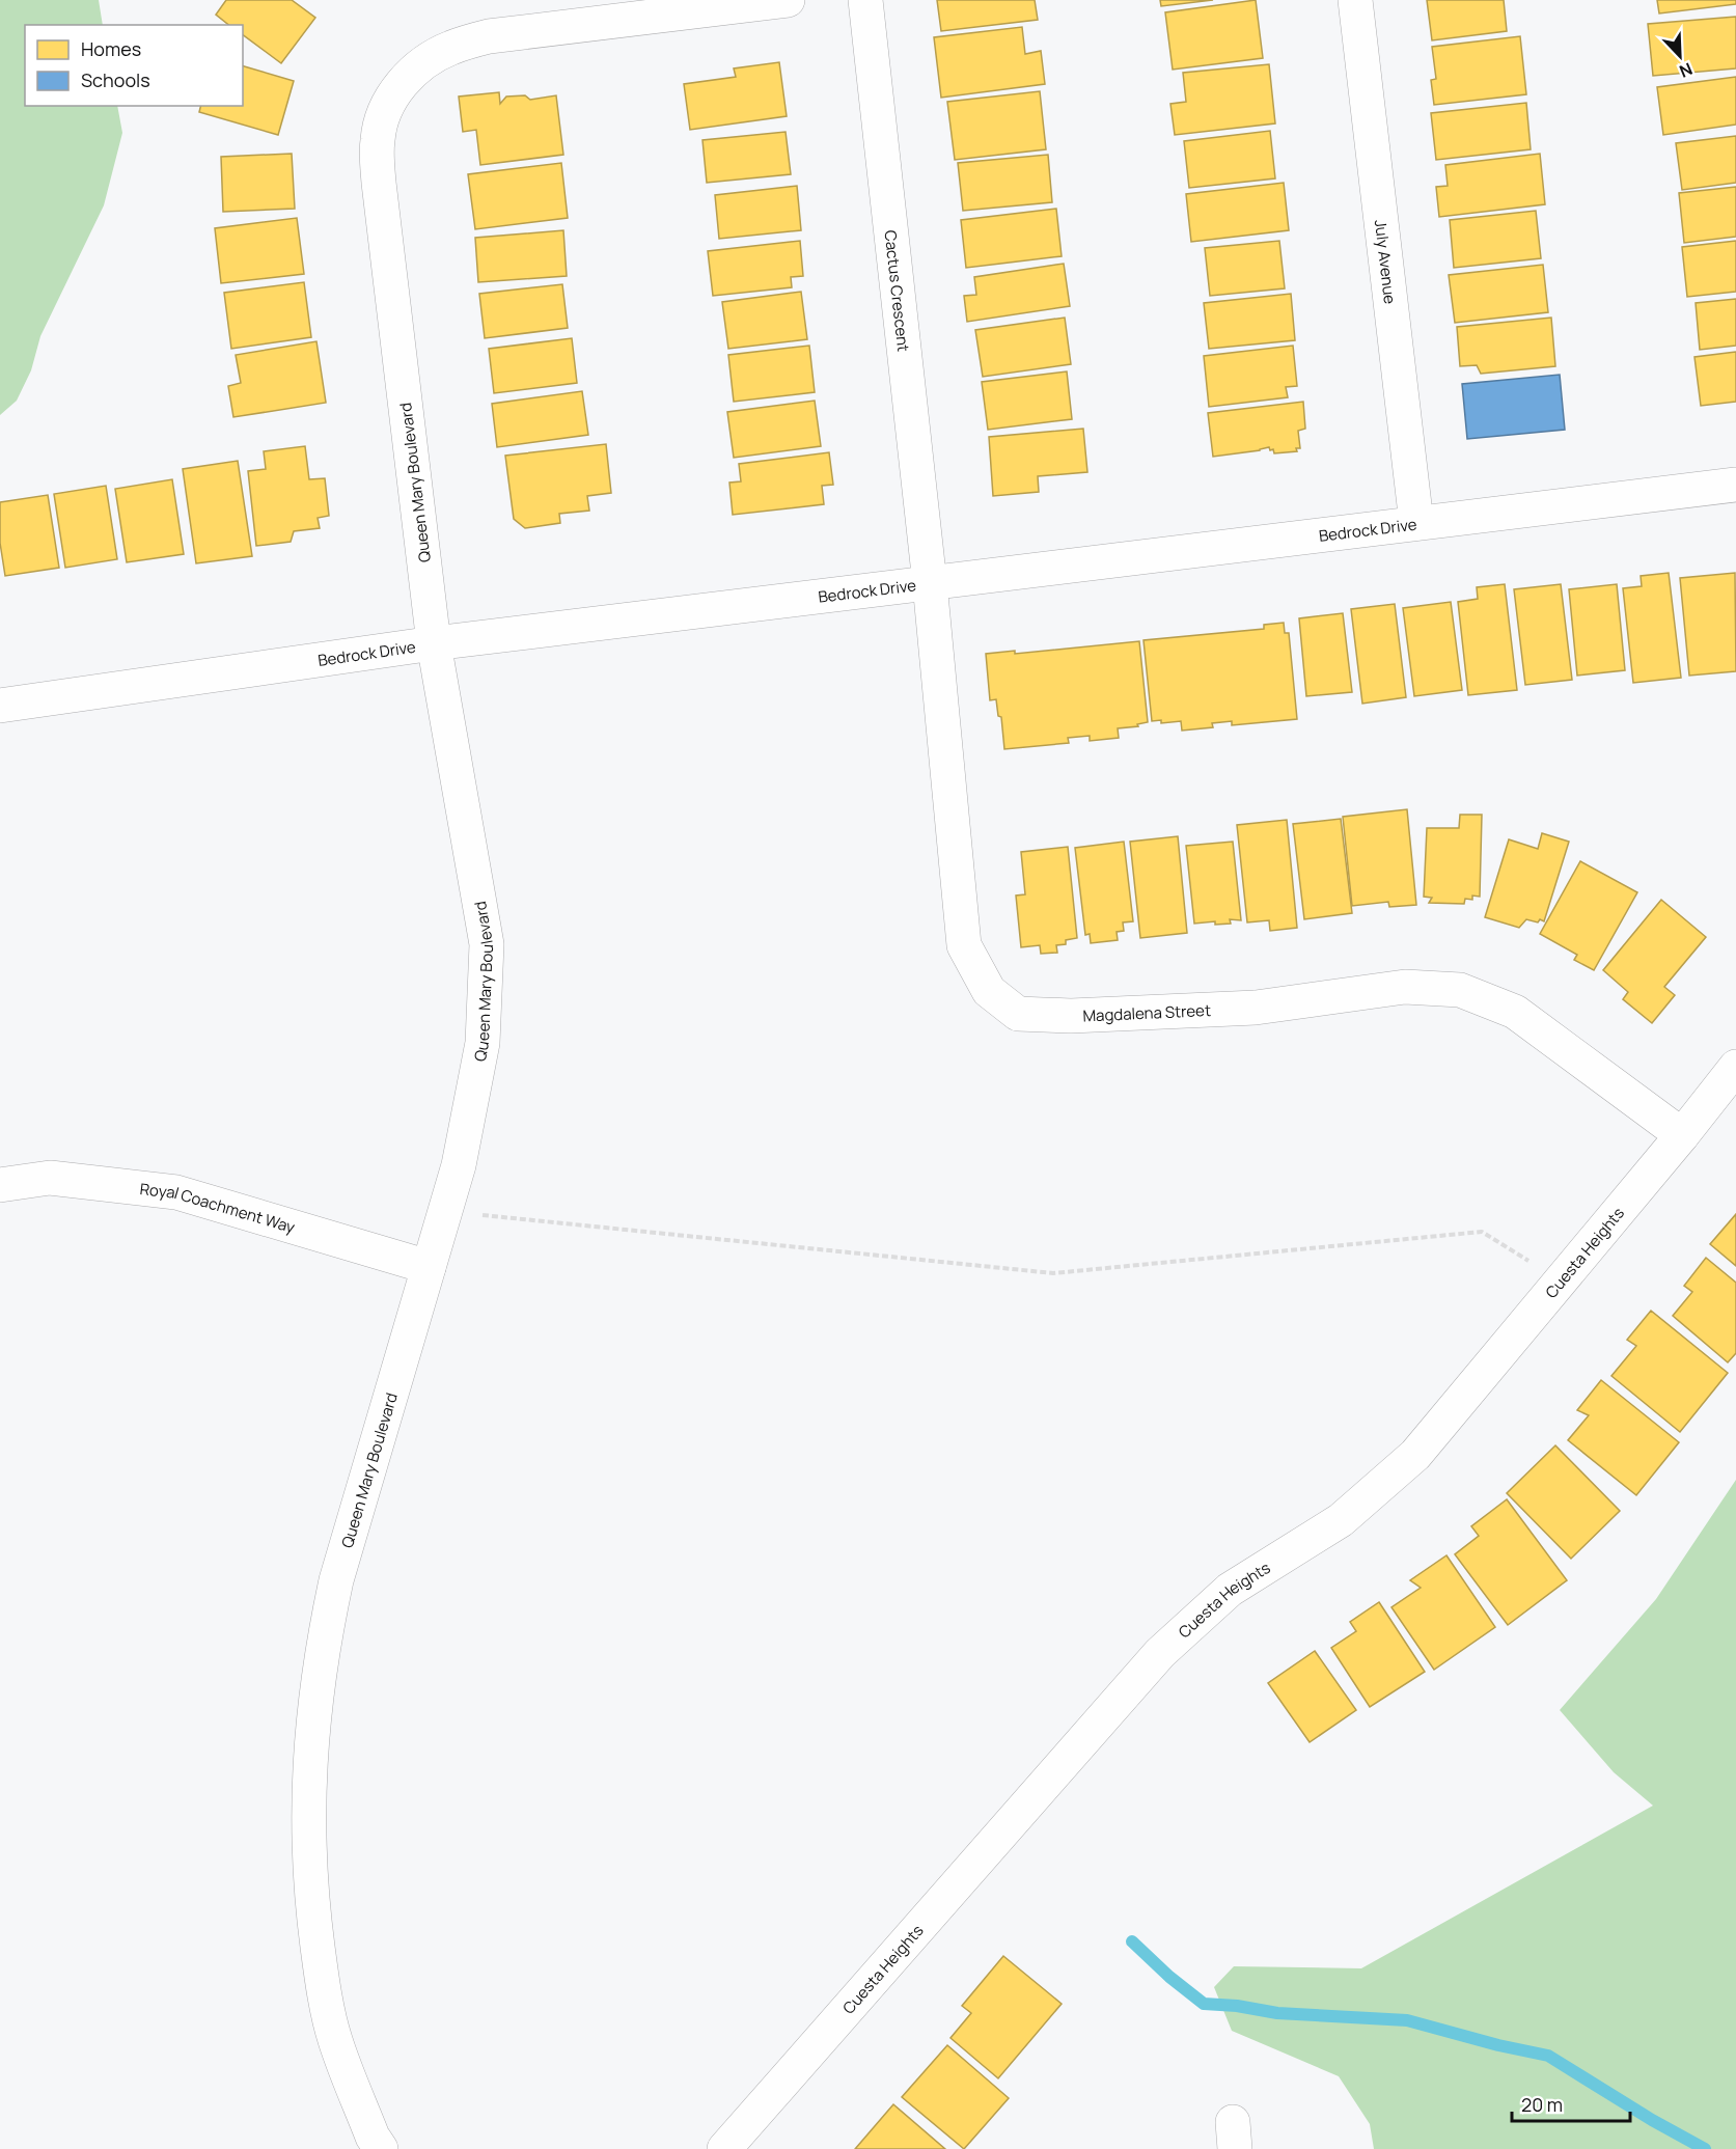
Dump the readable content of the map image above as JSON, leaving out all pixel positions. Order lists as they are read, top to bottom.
{
  "streets": {
    "street": [
      "July Avenue",
      "Cactus Crescent",
      "Queen Mary Boulevard",
      "Bedrock Drive",
      "Magdalena Street",
      "Royal Coachment Way",
      "Cuesta Heights"
    ]
  },
  "crossings": [
    ["July Avenue", "Bedrock Drive"],
    ["Cactus Crescent", "Bedrock Drive"],
    ["Cactus Crescent", "Magdalena Street"],
    ["Queen Mary Boulevard", "Bedrock Drive"],
    ["Queen Mary Boulevard", "Royal Coachment Way"],
    ["Bedrock Drive", "Magdalena Street"],
    ["Magdalena Street", "Cuesta Heights"]
  ],
  "legend": ["Homes", "Schools"],
  "scale_bar": "20 m",
  "north": "bottom right"
}
